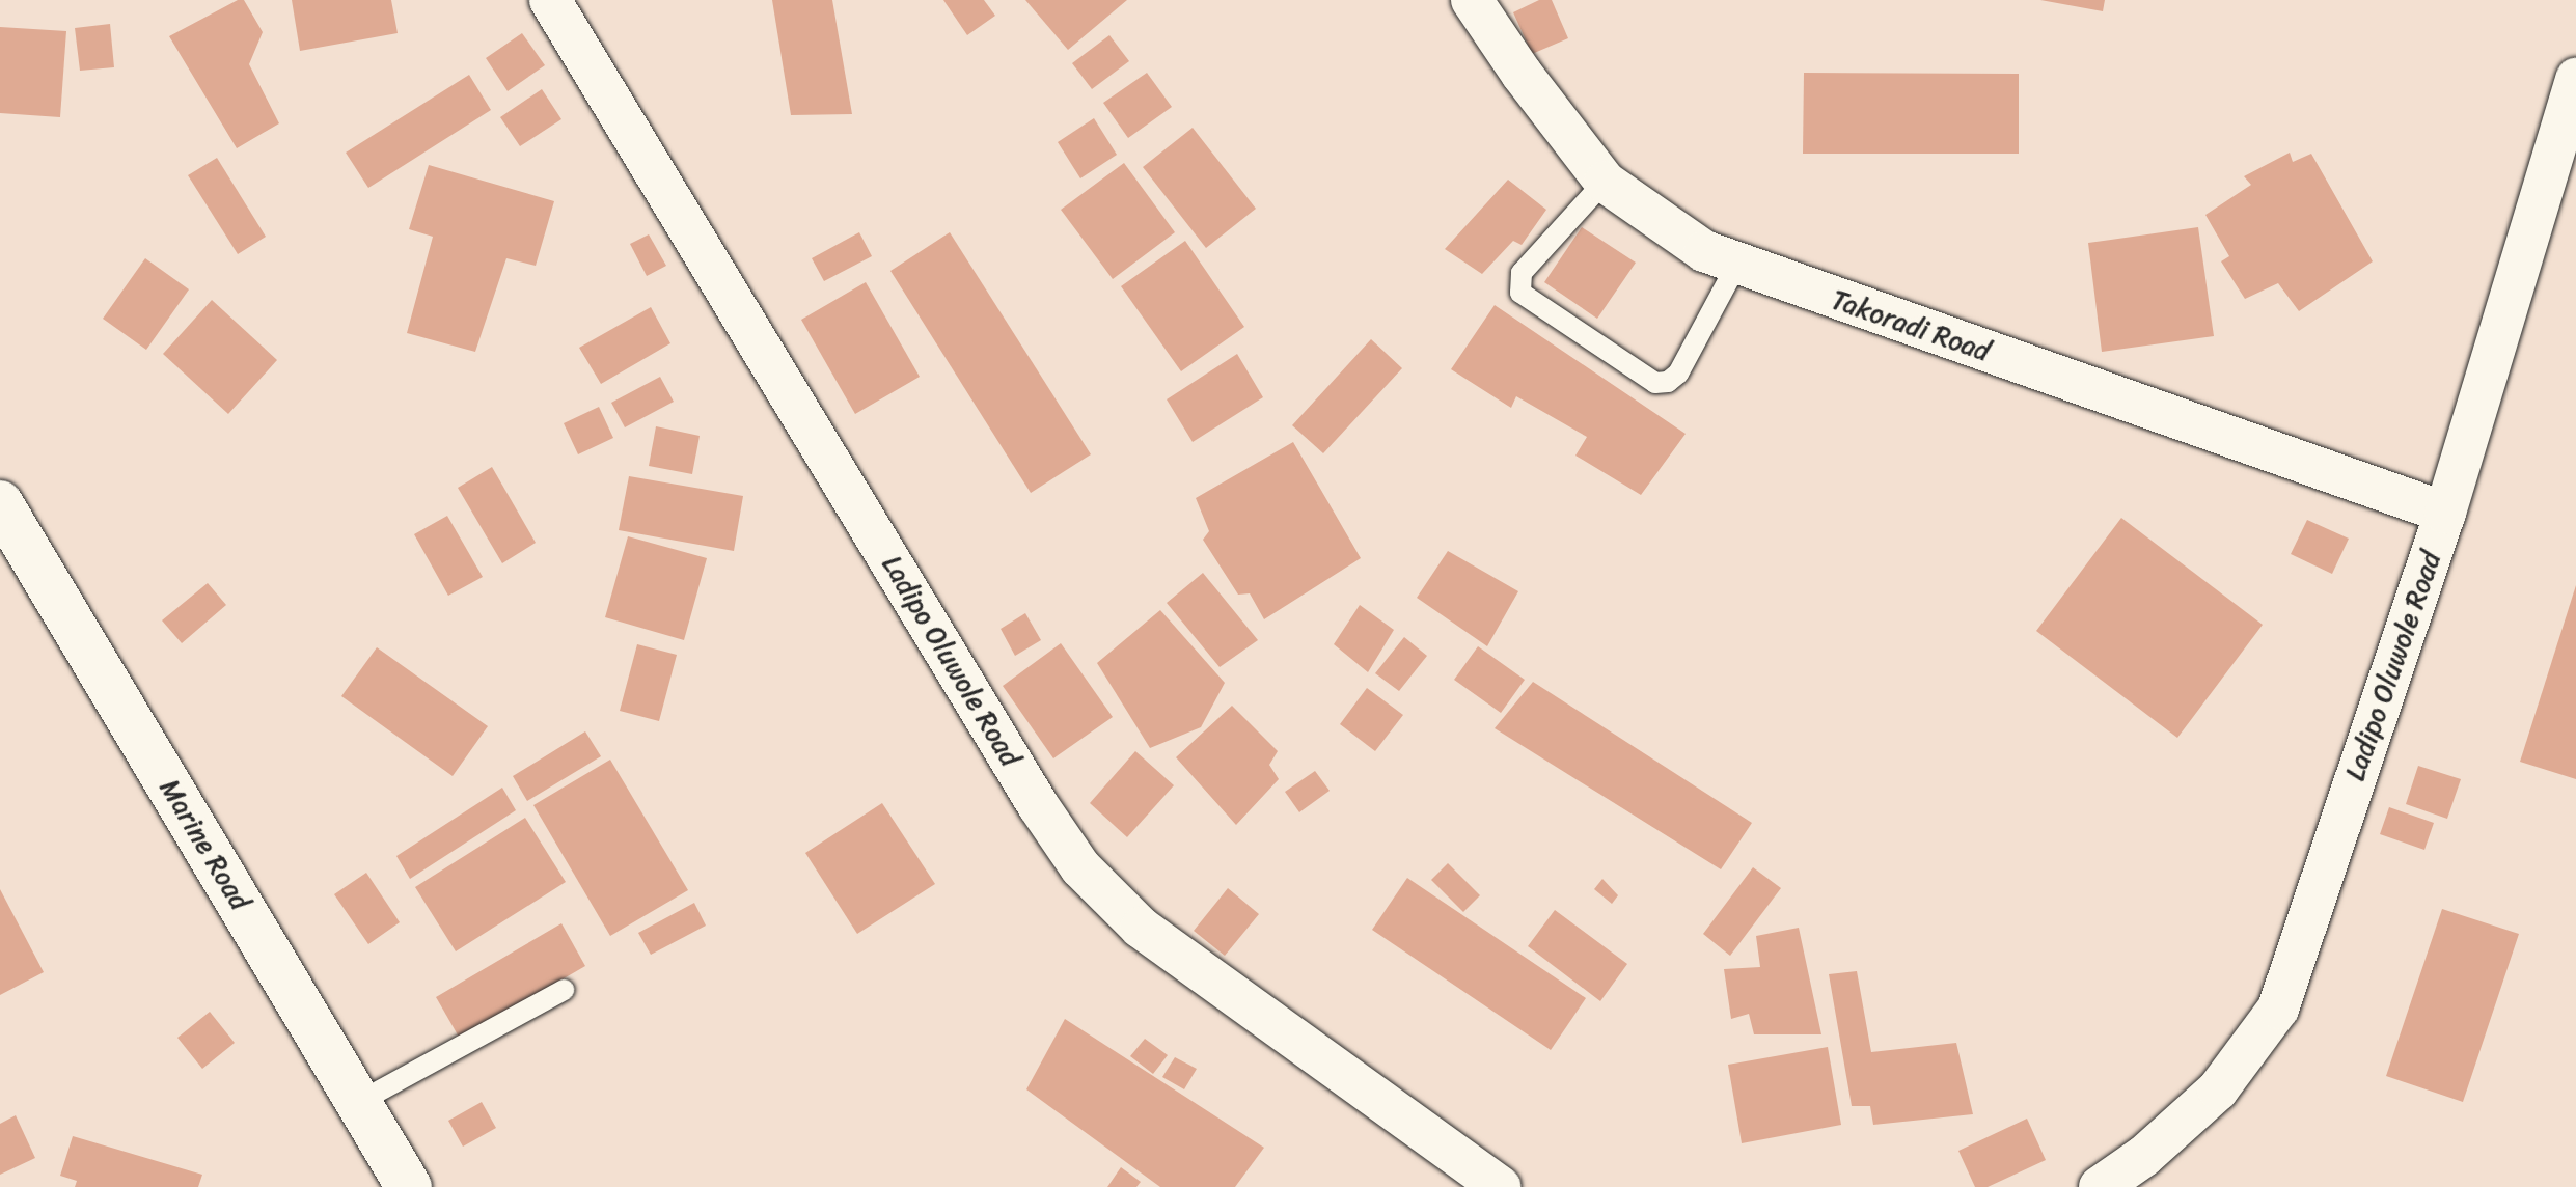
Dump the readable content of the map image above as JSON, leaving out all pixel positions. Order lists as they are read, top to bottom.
{
  "streets": {
    "street": ["Takoradi Road", "Ladipo Oluwole Road", "Marine Road"]
  },
  "crossings": [
    ["Takoradi Road", "Ladipo Oluwole Road"]
  ]
}
